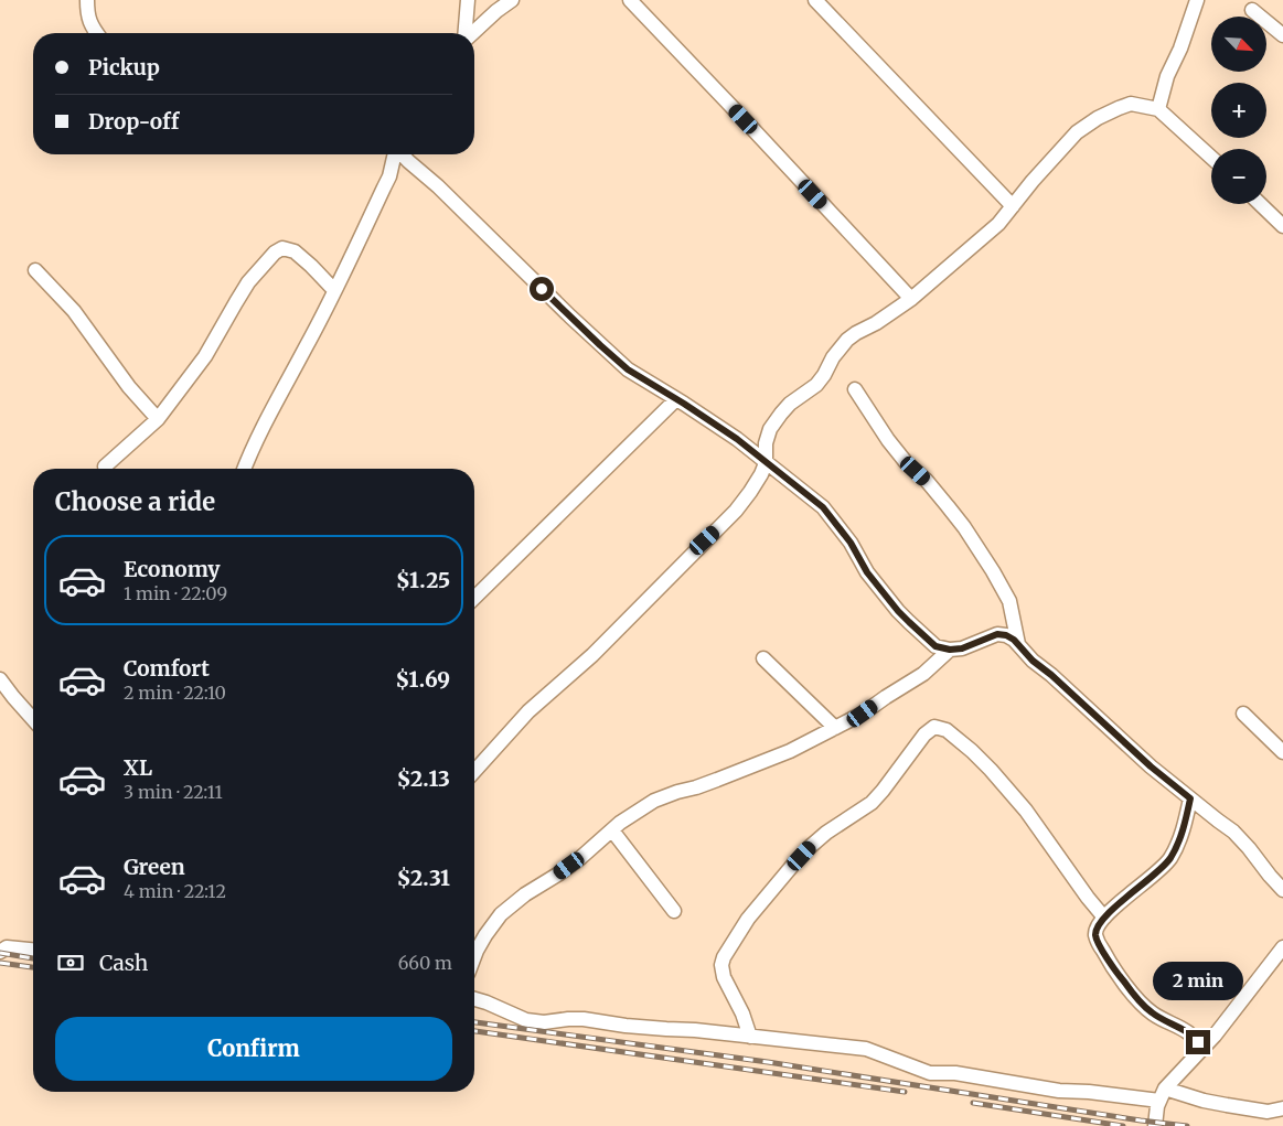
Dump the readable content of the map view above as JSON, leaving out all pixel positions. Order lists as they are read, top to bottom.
{
  "north": "bottom right",
  "page": {
    "map_buttons": ["+", "−"],
    "banner": ["Pickup", "Drop-off"],
    "heading": "Choose a ride",
    "list": [
      {
        "name": "Economy",
        "note": "1 min · 22:09",
        "value": "$1.25"
      },
      {
        "name": "Comfort",
        "note": "2 min · 22:10",
        "value": "$1.69"
      },
      {
        "name": "XL",
        "note": "3 min · 22:11",
        "value": "$2.13"
      },
      {
        "name": "Green",
        "note": "4 min · 22:12",
        "value": "$2.31"
      }
    ],
    "pay": ["Cash", "660 m"],
    "bubble": "2 min",
    "buttons": "Confirm"
  }
}
